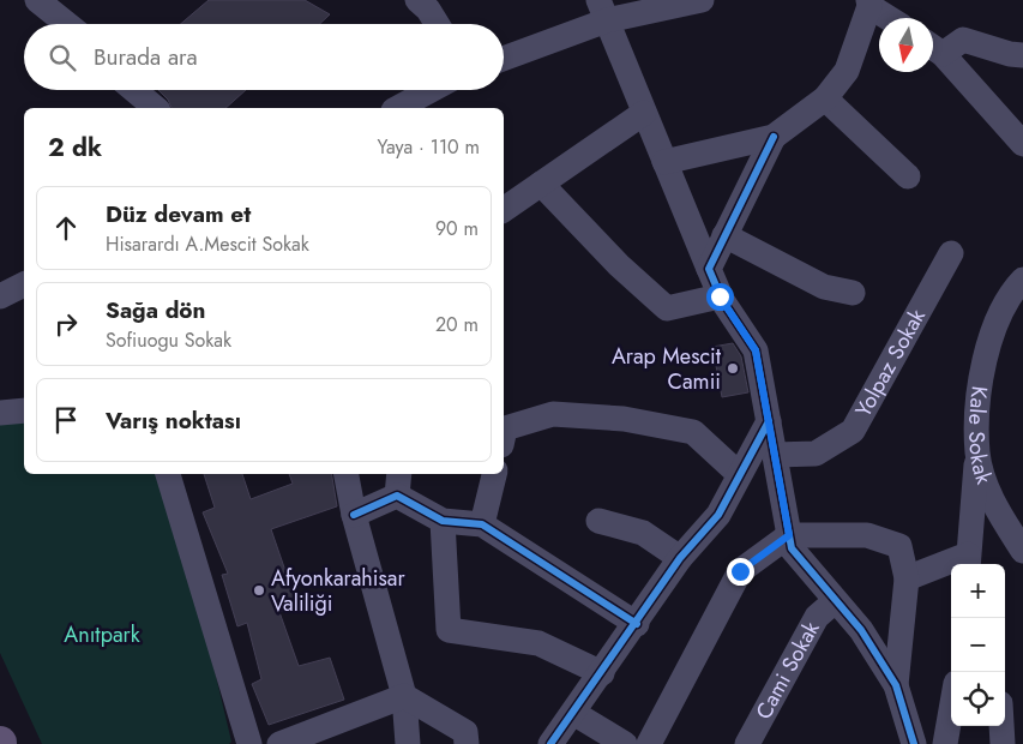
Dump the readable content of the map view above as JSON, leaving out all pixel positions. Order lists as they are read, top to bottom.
{
  "streets": {
    "street": ["Yolpaz Sokak", "Kale Sokak", "Cami Sokak"]
  },
  "parks": ["Anıtpark"],
  "places": ["Arap Mescit Camii", "Afyonkarahisar Valiliği"],
  "north": "bottom",
  "page": {
    "search": "Burada ara",
    "heading": ["2 dk", "Yaya · 110 m"],
    "list": [
      ["Düz devam et", "Hisarardı A.Mescit Sokak", "90 m"],
      ["Sağa dön", "Sofiuogu Sokak", "20 m"],
      "Varış noktası"
    ],
    "map_buttons": ["+", "−"]
  }
}
